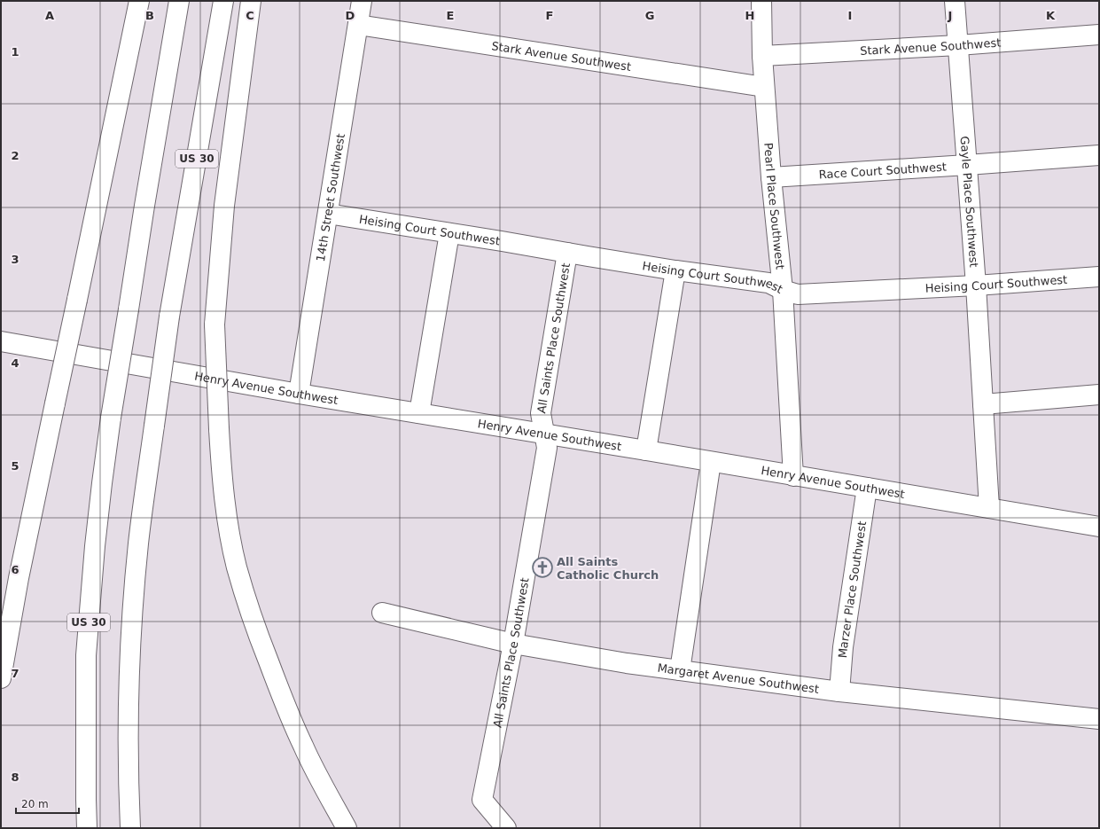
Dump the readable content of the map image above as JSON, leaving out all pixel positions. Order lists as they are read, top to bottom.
{
  "streets": {
    "main road": [
      "Stark Avenue Southwest",
      "US 30",
      "Race Court Southwest",
      "14th Street Southwest",
      "Gayle Place Southwest",
      "Pearl Place Southwest",
      "Heising Court Southwest",
      "All Saints Place Southwest",
      "Henry Avenue Southwest",
      "Marzer Place Southwest",
      "Margaret Avenue Southwest"
    ]
  },
  "crossings": [
    ["Stark Avenue Southwest", "14th Street Southwest"],
    ["Stark Avenue Southwest", "Gayle Place Southwest"],
    ["Stark Avenue Southwest", "Pearl Place Southwest"],
    ["Race Court Southwest", "Gayle Place Southwest"],
    ["Race Court Southwest", "Pearl Place Southwest"],
    ["14th Street Southwest", "Heising Court Southwest"],
    ["14th Street Southwest", "Henry Avenue Southwest"],
    ["Gayle Place Southwest", "Heising Court Southwest"],
    ["Gayle Place Southwest", "Henry Avenue Southwest"],
    ["Pearl Place Southwest", "Heising Court Southwest"],
    ["Pearl Place Southwest", "Henry Avenue Southwest"],
    ["Heising Court Southwest", "All Saints Place Southwest"],
    ["All Saints Place Southwest", "Henry Avenue Southwest"],
    ["All Saints Place Southwest", "Margaret Avenue Southwest"],
    ["Henry Avenue Southwest", "Marzer Place Southwest"],
    ["Marzer Place Southwest", "Margaret Avenue Southwest"]
  ],
  "places": {
    "church": ["All Saints Catholic Church"]
  },
  "scale_bar": "20 m",
  "grid": {
    "columns": [
      "A",
      "B",
      "C",
      "D",
      "E",
      "F",
      "G",
      "H",
      "I",
      "J",
      "K"
    ],
    "rows": [
      "1",
      "2",
      "3",
      "4",
      "5",
      "6",
      "7",
      "8"
    ]
  }
}
